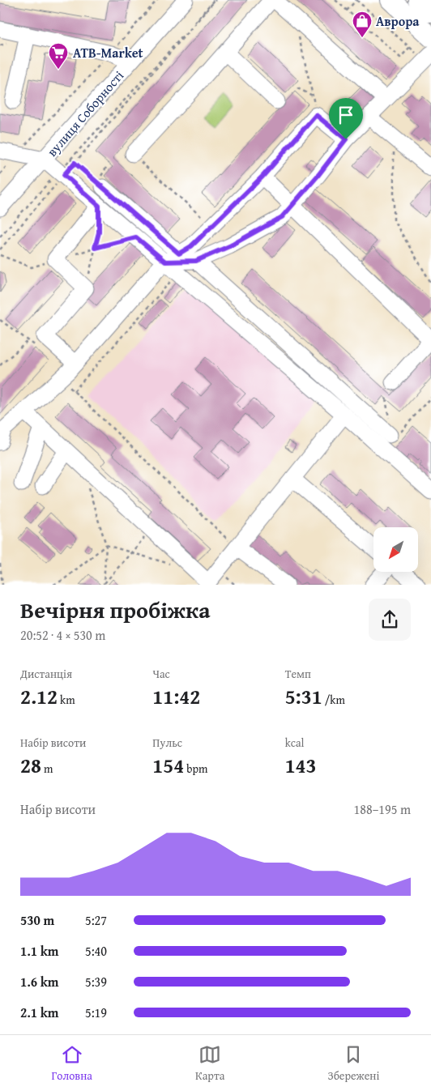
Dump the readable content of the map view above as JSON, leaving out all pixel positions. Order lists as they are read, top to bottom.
{
  "streets": {
    "street": ["вулиця Соборності"]
  },
  "places": {
    "shop": ["Аврора"],
    "supermarket": ["ATB-Market"]
  },
  "north": "bottom left",
  "page": {
    "heading": ["Вечірня пробіжка", "20:52 · 4 × 530 m"],
    "stats": [
      ["Дистанція", "2.12 km"],
      ["Час", "11:42"],
      ["Темп", "5:31 /km"],
      ["Набір висоти", "28 m"],
      ["Пульс", "154 bpm"],
      ["kcal", "143"]
    ],
    "chart": ["Набір висоти", "188–195 m"],
    "list": [
      {
        "name": "530 m",
        "note": "5:27"
      },
      {
        "name": "1.1 km",
        "note": "5:40"
      },
      {
        "name": "1.6 km",
        "note": "5:39"
      },
      {
        "name": "2.1 km",
        "note": "5:19"
      }
    ],
    "tabs": ["Головна", "Карта", "Збережені"]
  }
}
